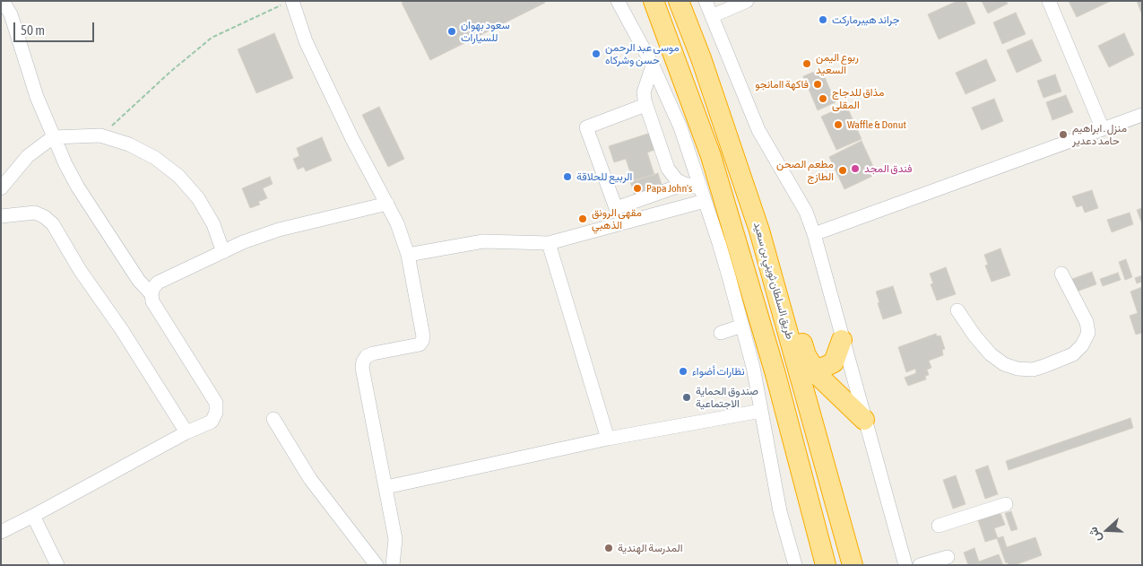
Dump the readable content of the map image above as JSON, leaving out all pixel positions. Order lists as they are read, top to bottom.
{
  "streets": {
    "highway": ["طريق السلطان ثويني بن سعيد"]
  },
  "places": [
    "جراند ه‍يبرماركت",
    "سعود بهوان للسيارات",
    "موسى عبد الرحمن حسن وشركاه",
    "ربوع اليمن السعيد",
    "فاكه‍ة اامانجو",
    "مذاق للدجاج المقلى",
    "Waffle & Donut",
    "منزل . ابراهيم حامد دعدير",
    "فندق المجد",
    "مطعم الصحن الطازج",
    "الربيع للحلاقة",
    "Papa John's",
    "مقهى الرونق الذهبي",
    "نظارات أضواء",
    "صندوق الحماية الاجتماعية",
    "المدرسة الهندية"
  ],
  "scale_bar": "50 m",
  "north": "left"
}
